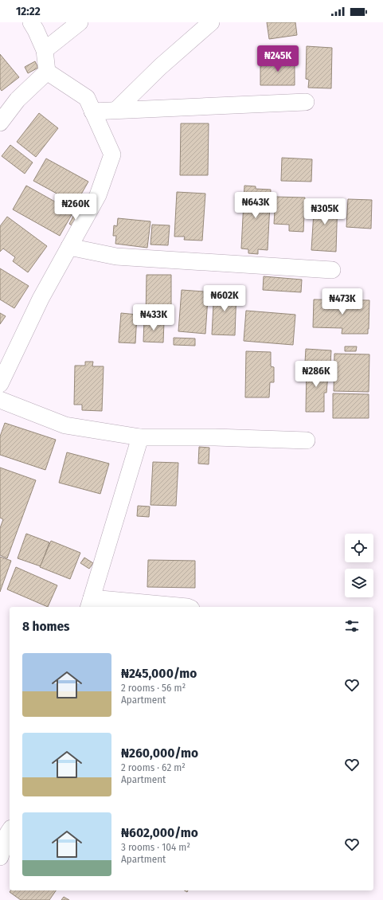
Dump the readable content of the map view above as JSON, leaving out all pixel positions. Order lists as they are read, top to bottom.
{
  "page": {
    "status": "12:22",
    "price": [
      "₦245K",
      "₦643K",
      "₦260K",
      "₦305K",
      "₦602K",
      "₦473K",
      "₦433K",
      "₦286K"
    ],
    "heading": "8 homes",
    "list": [
      {
        "name": "₦245,000/mo",
        "note": "2 rooms · 56 m² · Apartment"
      },
      {
        "name": "₦260,000/mo",
        "note": "2 rooms · 62 m² · Apartment"
      },
      {
        "name": "₦602,000/mo",
        "note": "3 rooms · 104 m² · Apartment"
      }
    ]
  }
}
